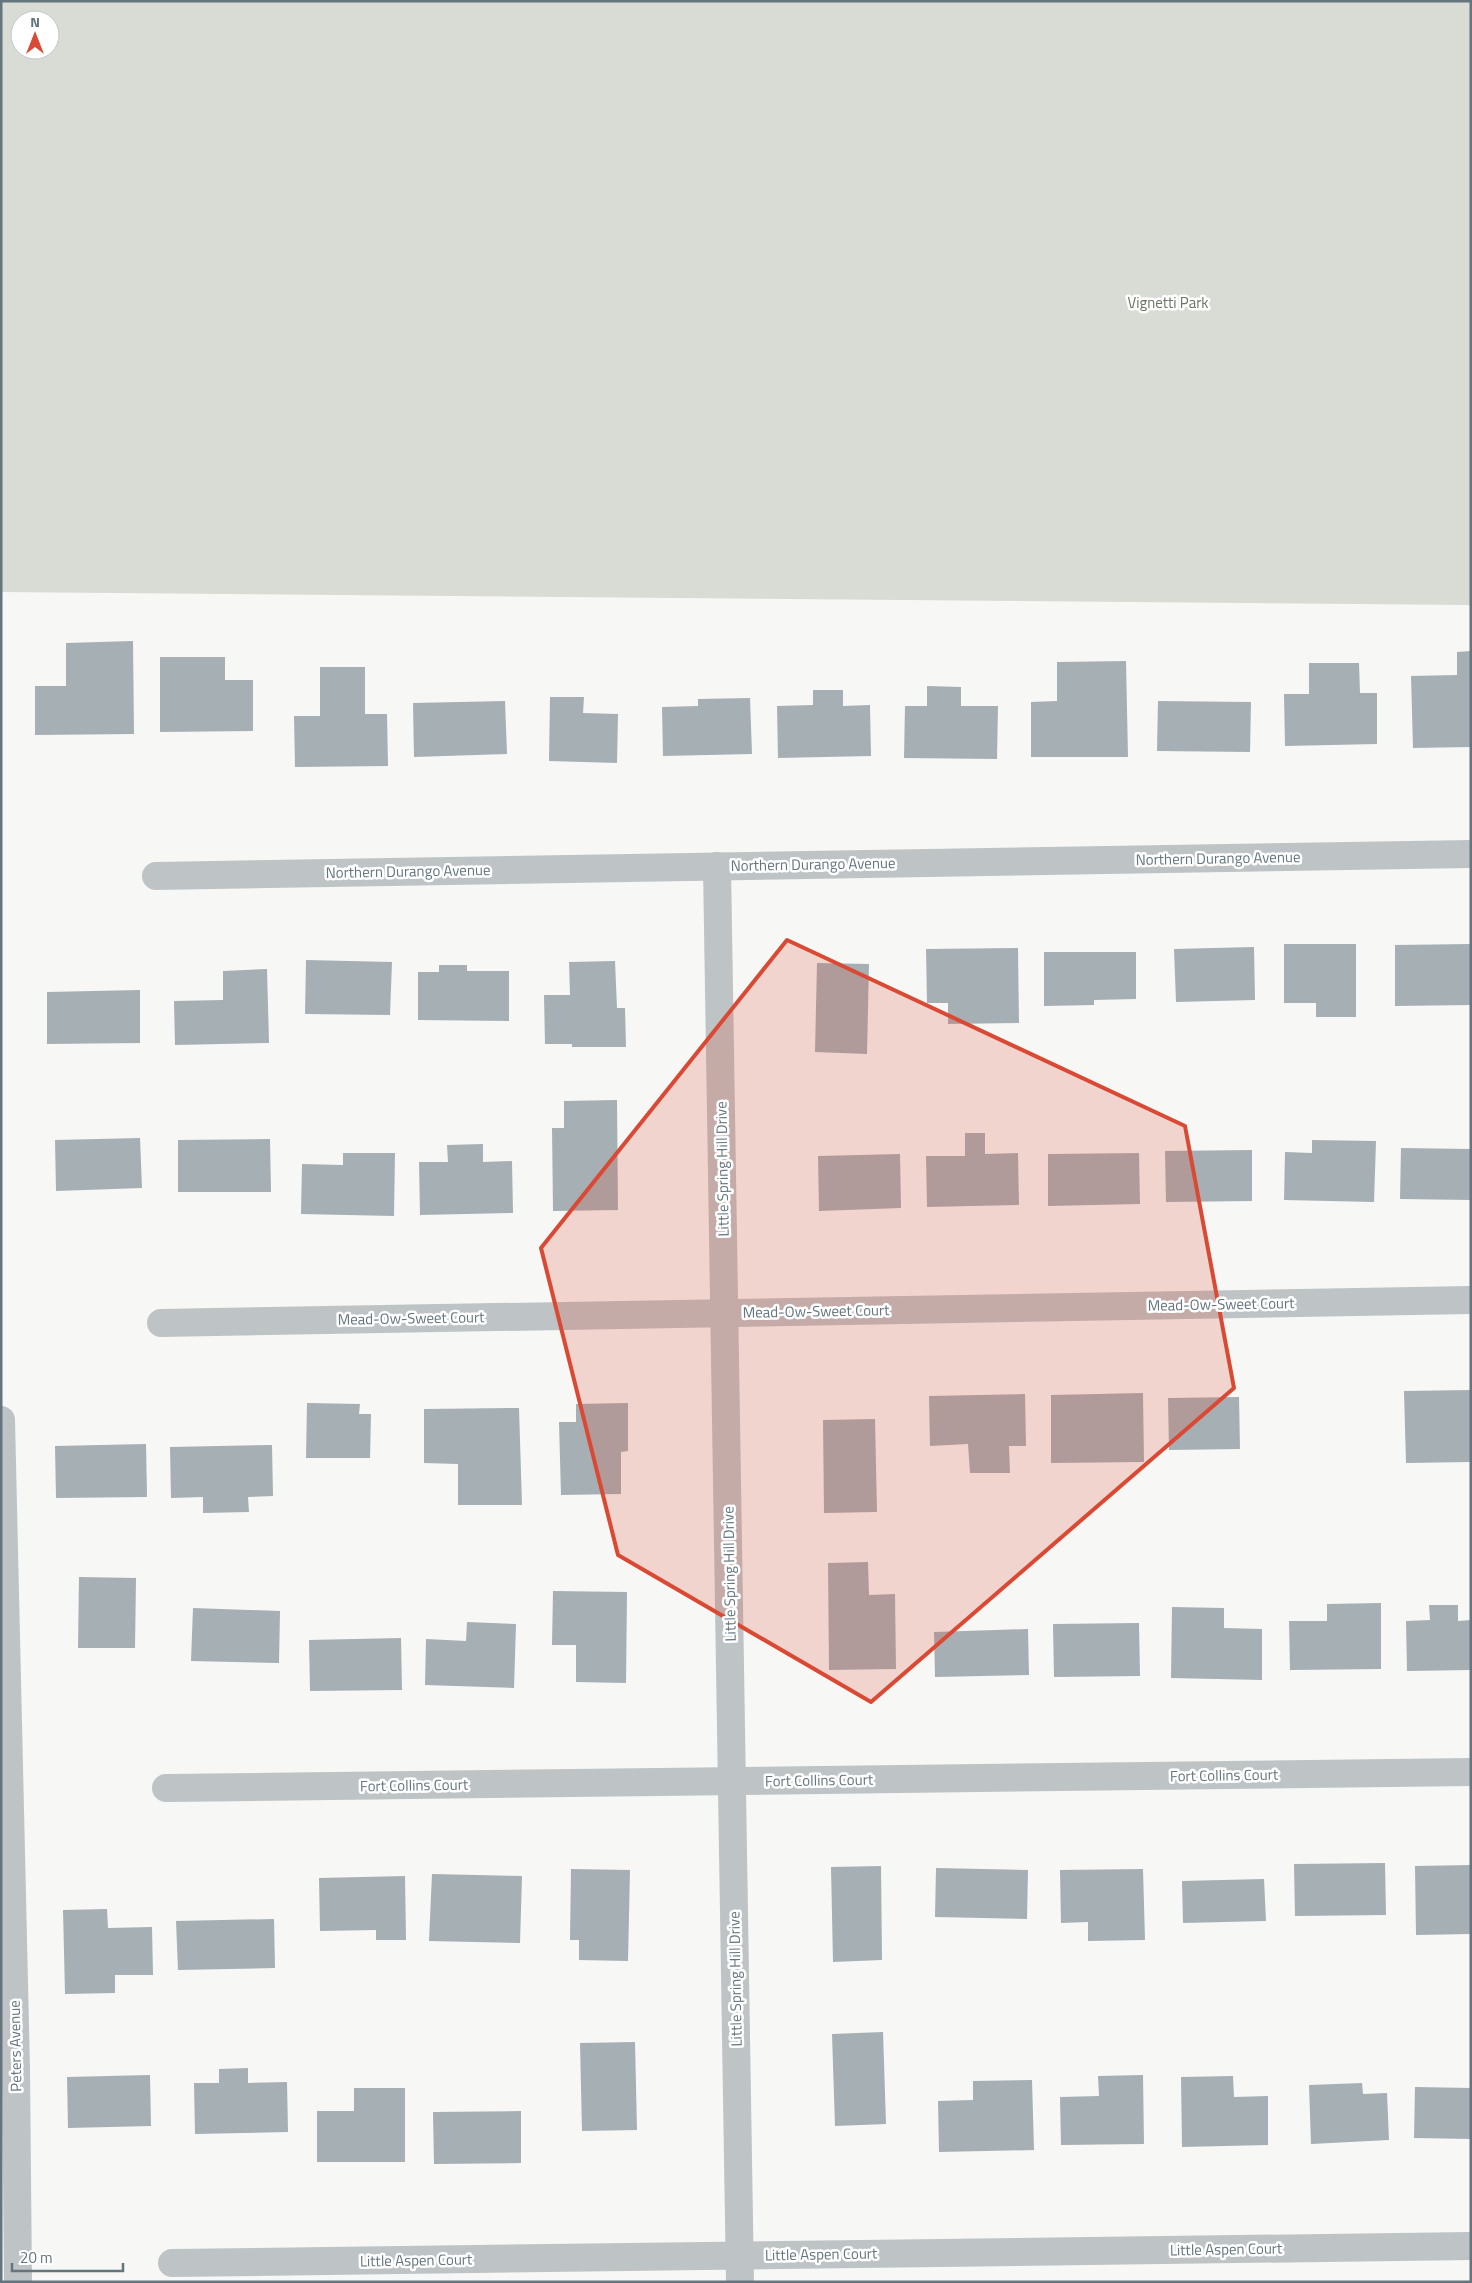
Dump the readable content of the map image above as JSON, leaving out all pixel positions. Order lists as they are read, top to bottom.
{
  "streets": {
    "street": [
      "Northern Durango Avenue",
      "Little Spring Hill Drive",
      "Mead-Ow-Sweet Court",
      "Fort Collins Court",
      "Peters Avenue",
      "Little Aspen Court"
    ]
  },
  "crossings": [
    ["Northern Durango Avenue", "Little Spring Hill Drive"],
    ["Little Spring Hill Drive", "Mead-Ow-Sweet Court"],
    ["Little Spring Hill Drive", "Fort Collins Court"],
    ["Little Spring Hill Drive", "Little Aspen Court"]
  ],
  "parks": ["Vignetti Park"],
  "scale_bar": "20 m",
  "north": "top"
}
